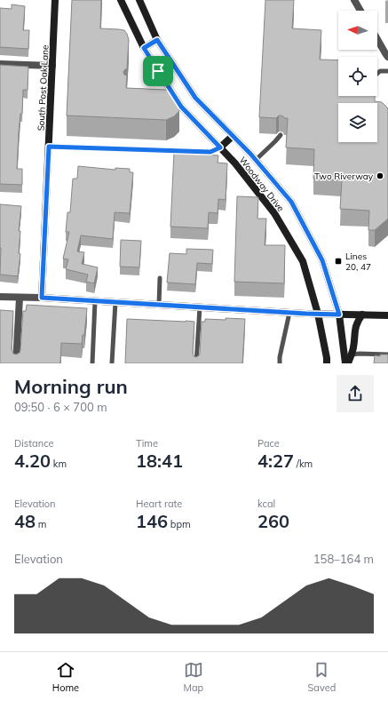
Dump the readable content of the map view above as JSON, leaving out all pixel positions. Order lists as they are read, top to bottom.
{
  "streets": {
    "main road": ["South Post Oak Lane", "Woodway Drive"]
  },
  "places": {
    "other": ["Two Riverway"],
    "transit": ["Lines 20, 47"]
  },
  "north": "left",
  "page": {
    "heading": ["Morning run", "09:50 · 6 × 700 m"],
    "stats": [
      ["Distance", "4.20 km"],
      ["Time", "18:41"],
      ["Pace", "4:27 /km"],
      ["Elevation", "48 m"],
      ["Heart rate", "146 bpm"],
      ["kcal", "260"]
    ],
    "chart": ["Elevation", "158–164 m"],
    "tabs": ["Home", "Map", "Saved"]
  }
}
